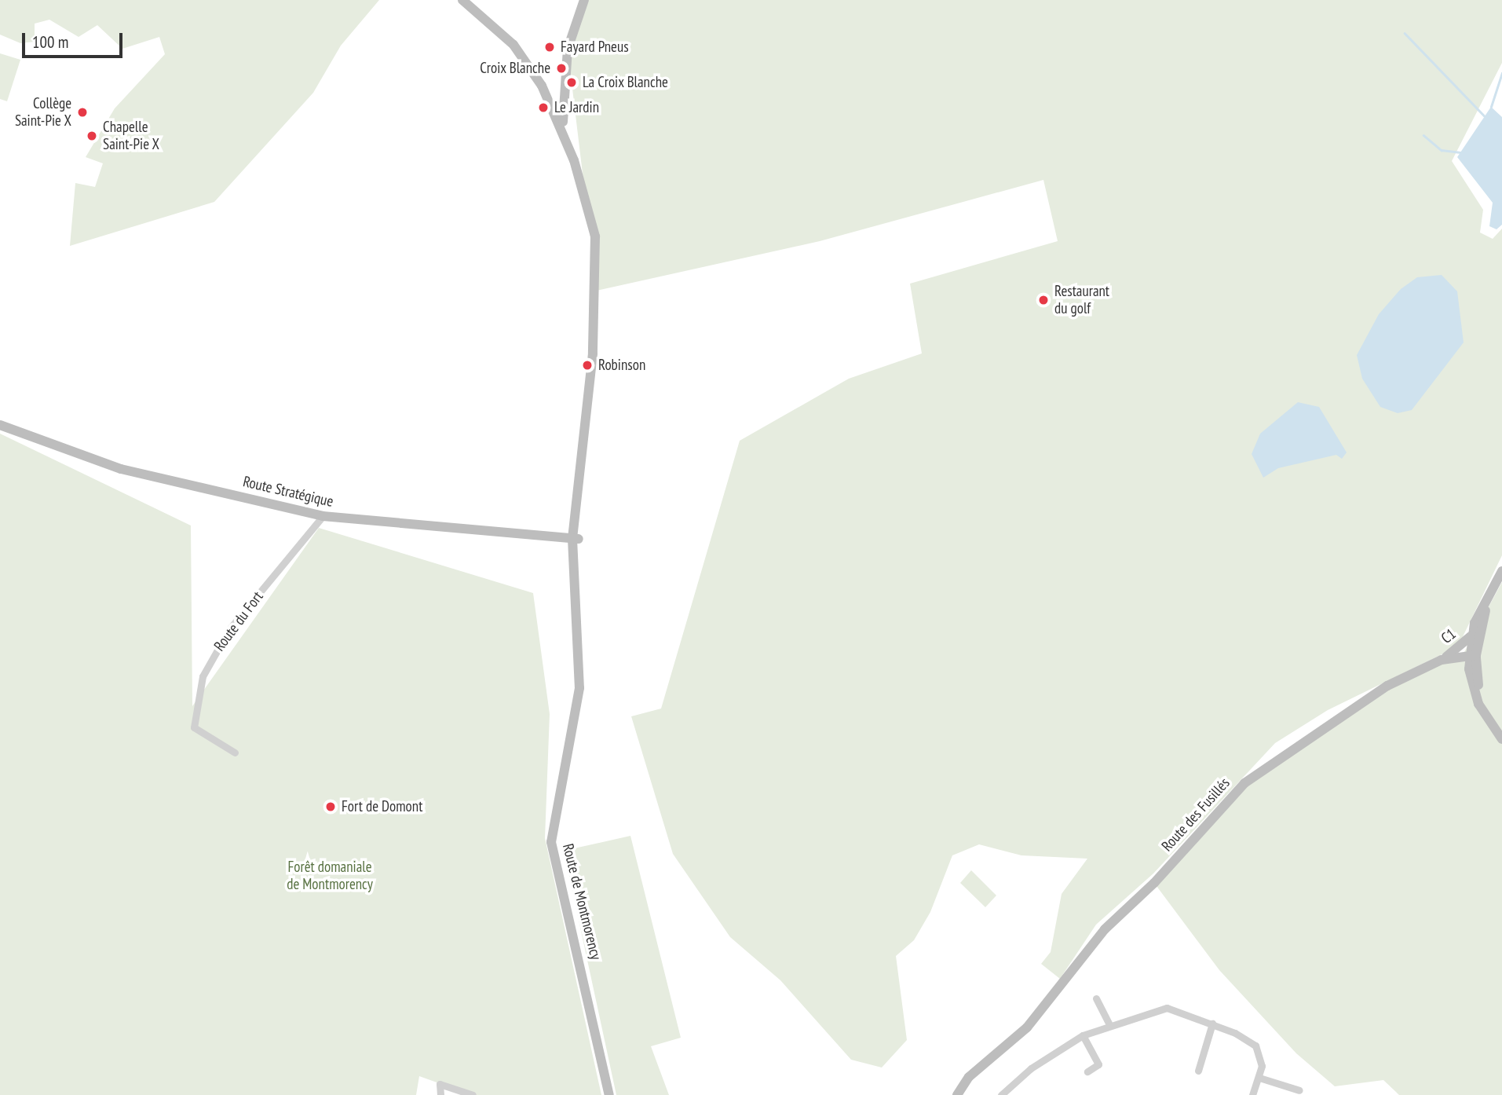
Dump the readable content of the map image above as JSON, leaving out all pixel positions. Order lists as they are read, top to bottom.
{
  "streets": {
    "main road": [
      "Route Stratégique",
      "C1",
      "Route des Fusillés",
      "Route de Montmorency"
    ],
    "street": ["Route du Fort"]
  },
  "crossings": [
    ["Route Stratégique", "Route du Fort"],
    ["Route Stratégique", "Route de Montmorency"],
    ["C1", "Route des Fusillés"]
  ],
  "parks": ["Forêt domaniale de Montmorency"],
  "places": [
    "Fayard Pneus",
    "Croix Blanche",
    "La Croix Blanche",
    "Le Jardin",
    "Collège Saint-Pie X",
    "Chapelle Saint-Pie X",
    "Restaurant du golf",
    "Robinson",
    "Fort de Domont"
  ],
  "scale_bar": "100 m"
}
